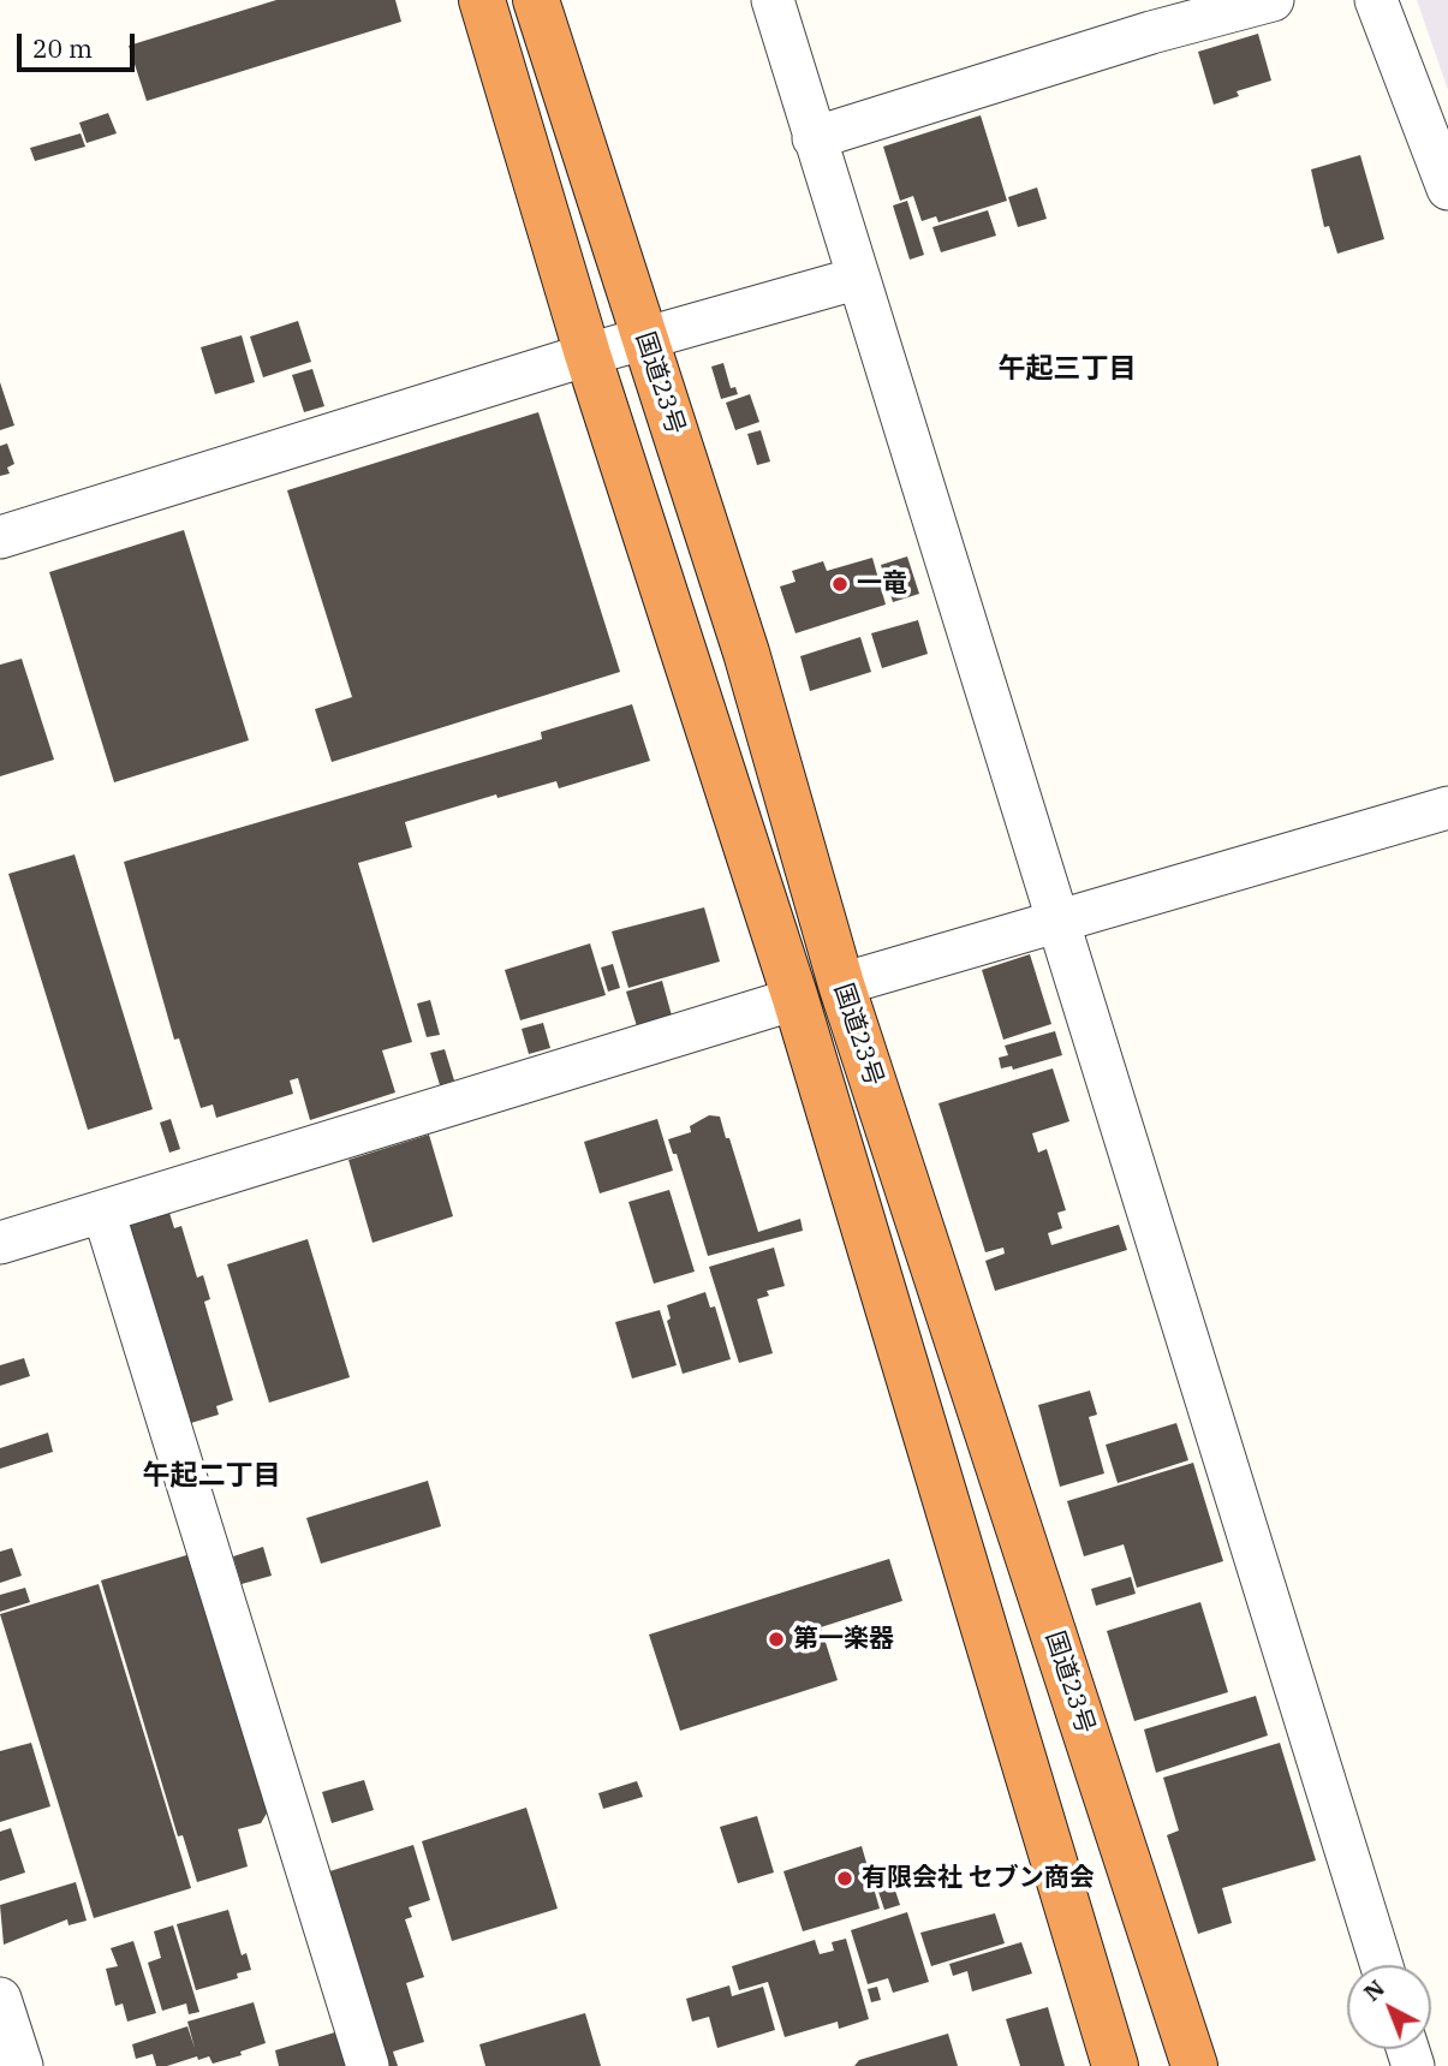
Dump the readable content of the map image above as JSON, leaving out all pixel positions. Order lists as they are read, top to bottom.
{
  "streets": {
    "highway": ["国道23号"]
  },
  "districts": ["午起三丁目", "午起二丁目"],
  "places": ["一竜", "第一楽器", "有限会社 セブン商会"],
  "scale_bar": "20 m",
  "north": "top left"
}
